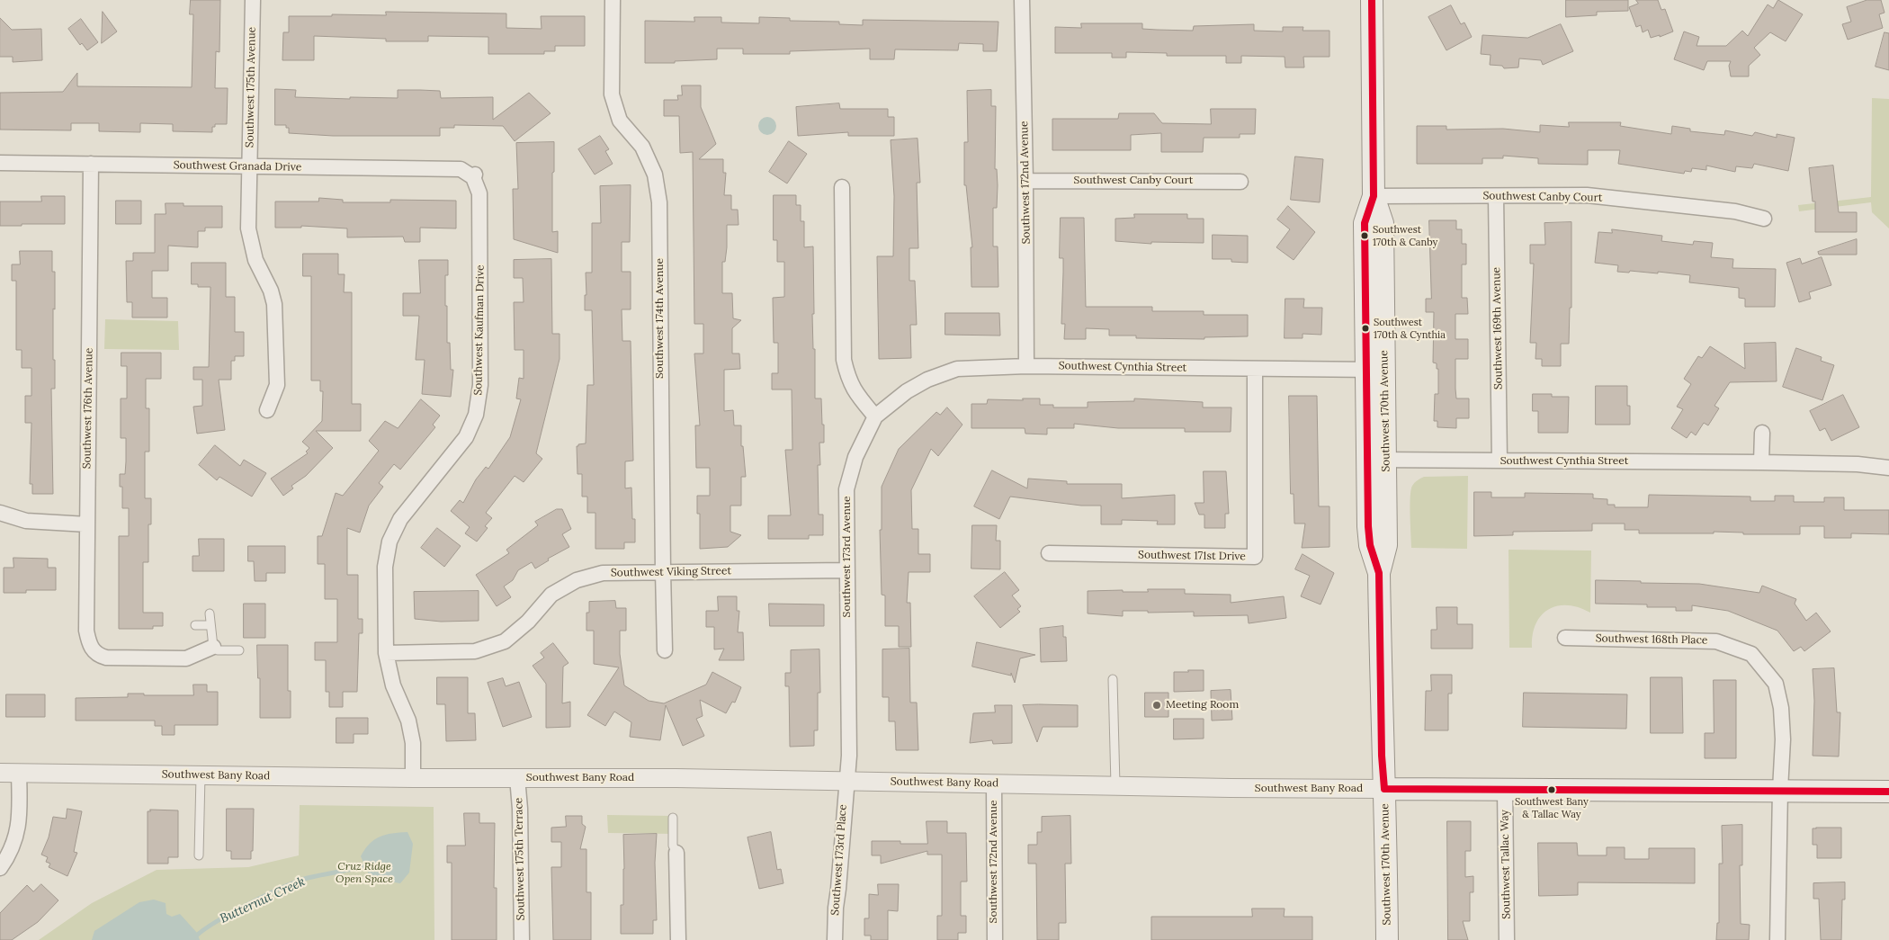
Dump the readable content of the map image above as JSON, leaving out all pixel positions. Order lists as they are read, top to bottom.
{
  "streets": {
    "main road": ["Southwest 170th Avenue", "Southwest Bany Road"],
    "street": [
      "Southwest 175th Avenue",
      "Southwest Granada Drive",
      "Southwest Canby Court",
      "Southwest 172nd Avenue",
      "Southwest 174th Avenue",
      "Southwest 169th Avenue",
      "Southwest Kaufman Drive",
      "Southwest Cynthia Street",
      "Southwest 176th Avenue",
      "Southwest 171st Drive",
      "Southwest 173rd Avenue",
      "Southwest Viking Street",
      "Southwest 168th Place",
      "Southwest 175th Terrace",
      "Southwest 173rd Place",
      "Southwest Tallac Way"
    ]
  },
  "crossings": [
    ["Southwest 175th Avenue", "Southwest Granada Drive"],
    ["Southwest Granada Drive", "Southwest Kaufman Drive"],
    ["Southwest Granada Drive", "Southwest 176th Avenue"],
    ["Southwest Canby Court", "Southwest 172nd Avenue"],
    ["Southwest Canby Court", "Southwest 169th Avenue"],
    ["Southwest Canby Court", "Southwest 170th Avenue"],
    ["Southwest 172nd Avenue", "Southwest Cynthia Street"],
    ["Southwest 172nd Avenue", "Southwest Bany Road"],
    ["Southwest 174th Avenue", "Southwest Viking Street"],
    ["Southwest 169th Avenue", "Southwest Cynthia Street"],
    ["Southwest Kaufman Drive", "Southwest Viking Street"],
    ["Southwest Kaufman Drive", "Southwest Bany Road"],
    ["Southwest Cynthia Street", "Southwest 170th Avenue"],
    ["Southwest Cynthia Street", "Southwest 171st Drive"],
    ["Southwest Cynthia Street", "Southwest 173rd Avenue"],
    ["Southwest 170th Avenue", "Southwest Bany Road"],
    ["Southwest 173rd Avenue", "Southwest Viking Street"],
    ["Southwest 173rd Avenue", "Southwest Bany Road"],
    ["Southwest 173rd Avenue", "Southwest 173rd Place"],
    ["Southwest 168th Place", "Southwest Bany Road"],
    ["Southwest Bany Road", "Southwest 175th Terrace"],
    ["Southwest Bany Road", "Southwest 173rd Place"],
    ["Southwest Bany Road", "Southwest Tallac Way"]
  ],
  "water": ["Butternut Creek"],
  "parks": ["Cruz Ridge Open Space"],
  "places": [
    "Southwest 170th & Canby",
    "Southwest 170th & Cynthia",
    "Meeting Room",
    "Southwest Bany & Tallac Way"
  ]
}
